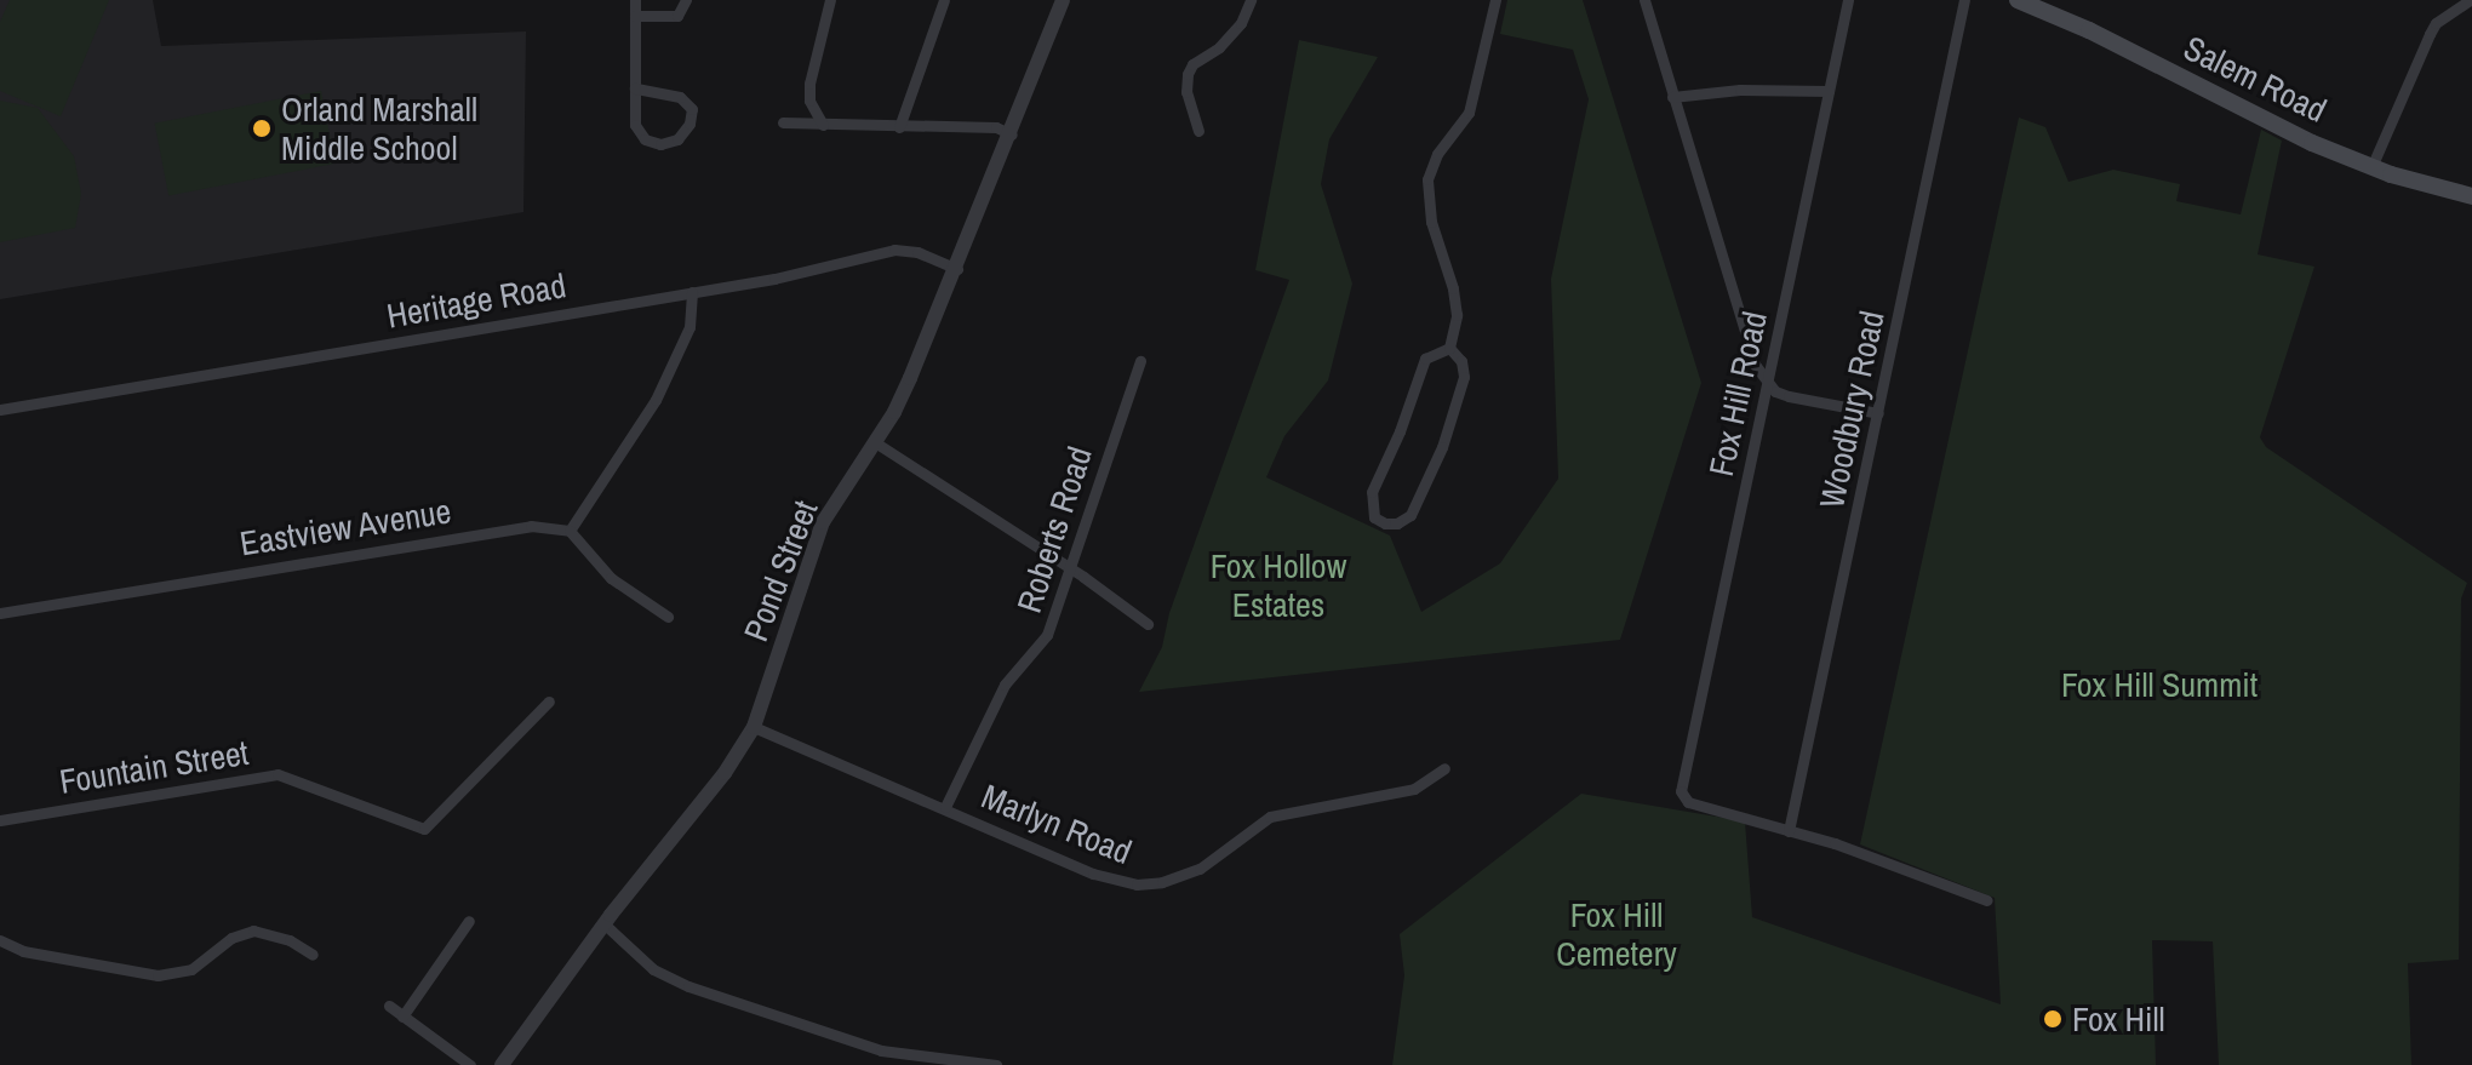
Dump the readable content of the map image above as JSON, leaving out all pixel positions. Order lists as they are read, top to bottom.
{
  "streets": {
    "main road": ["Salem Road"],
    "street": [
      "Heritage Road",
      "Fox Hill Road",
      "Woodbury Road",
      "Eastview Avenue",
      "Roberts Road",
      "Pond Street",
      "Fountain Street",
      "Marlyn Road"
    ]
  },
  "crossings": [
    ["Heritage Road", "Pond Street"],
    ["Fox Hill Road", "Woodbury Road"],
    ["Roberts Road", "Marlyn Road"],
    ["Pond Street", "Marlyn Road"]
  ],
  "parks": ["Fox Hollow Estates", "Fox Hill Summit", "Fox Hill Cemetery"],
  "places": ["Orland Marshall Middle School", "Fox Hill"]
}
